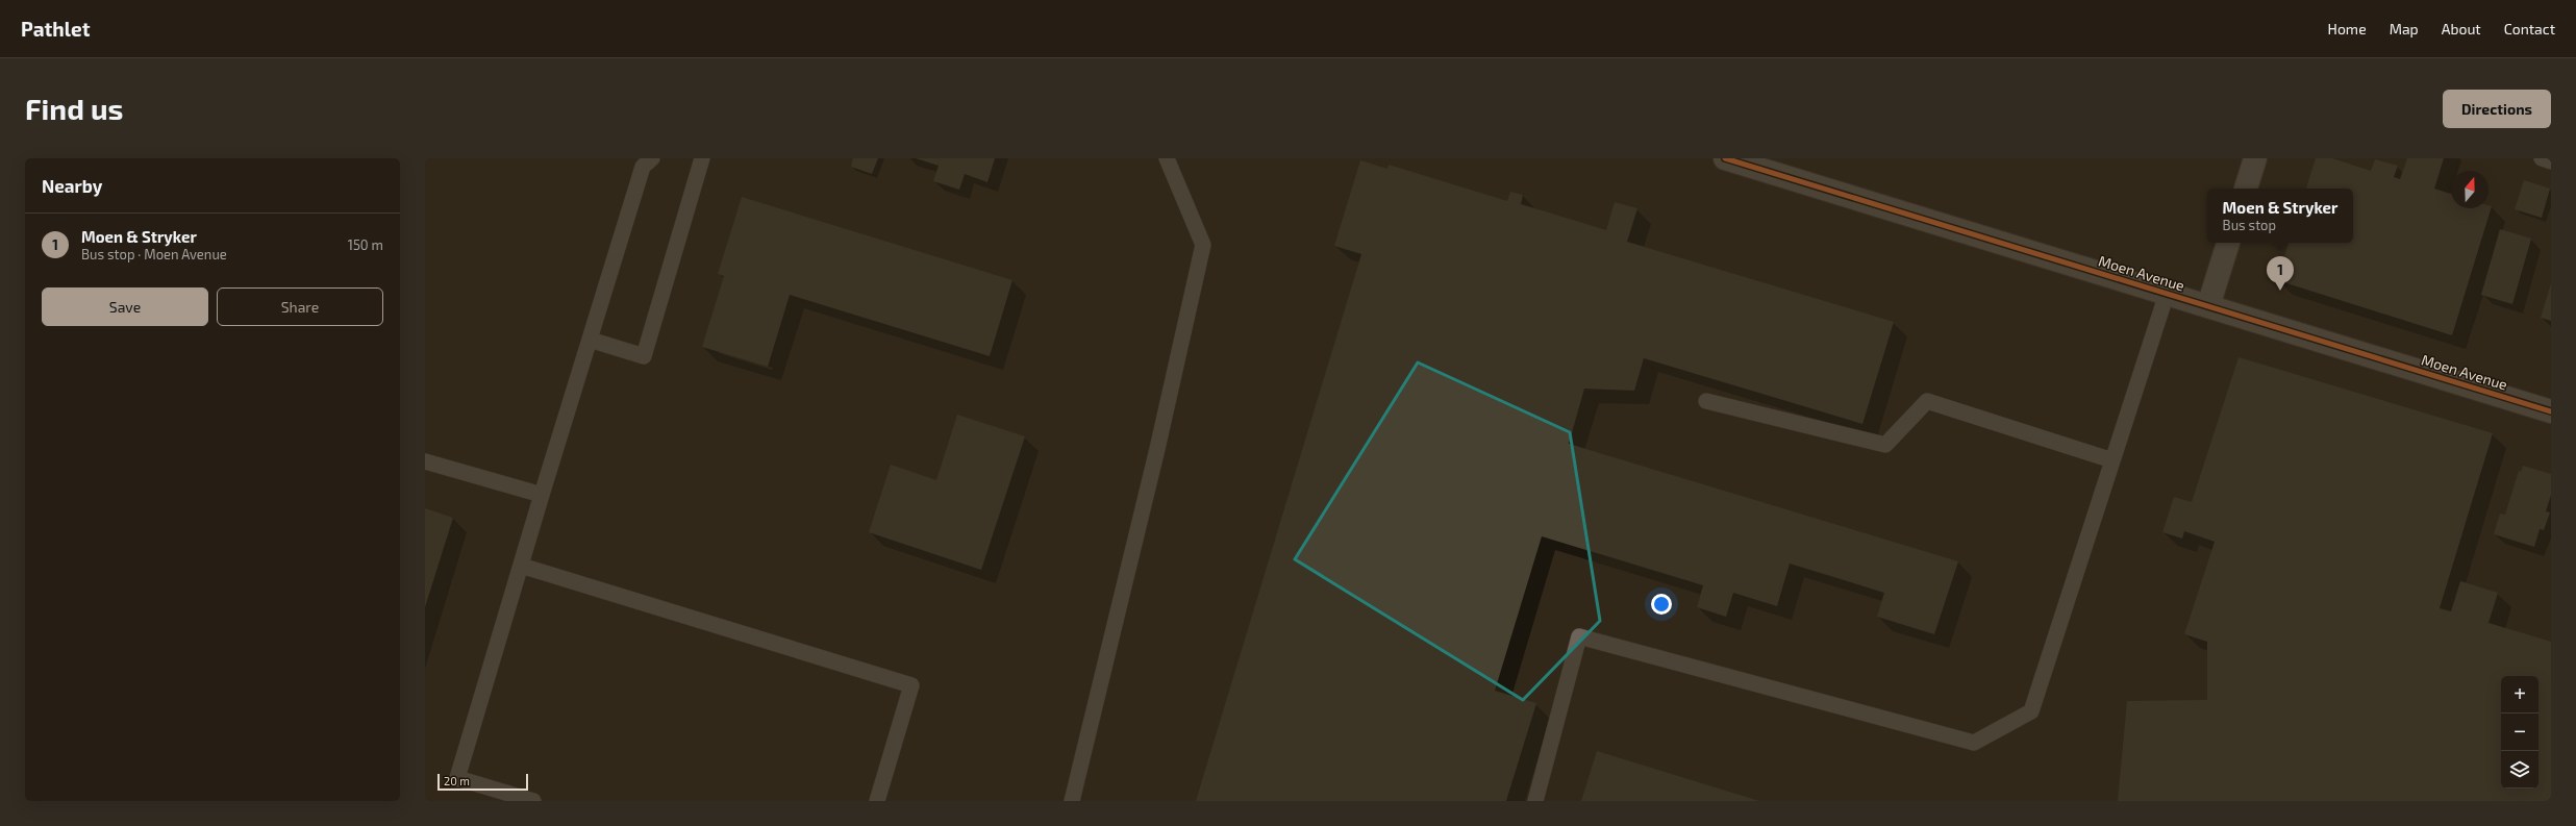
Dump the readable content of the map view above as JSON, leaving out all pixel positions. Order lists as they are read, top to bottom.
{
  "streets": {
    "street": ["Moen Avenue"]
  },
  "scale_bar": "20 m",
  "north": "top",
  "page": {
    "header": "Pathlet",
    "nav": [
      "Home",
      "Map",
      "About",
      "Contact"
    ],
    "buttons": [
      "Directions",
      ["Save", "Share"]
    ],
    "title": "Find us",
    "heading": "Nearby",
    "popup": ["Moen & Stryker", "Bus stop"],
    "list": [
      {
        "mark": "1",
        "name": "Moen & Stryker",
        "note": "Bus stop · Moen Avenue",
        "value": "150 m"
      }
    ],
    "pins": "1",
    "map_buttons": ["+", "−"],
    "scale": "20 m"
  }
}
